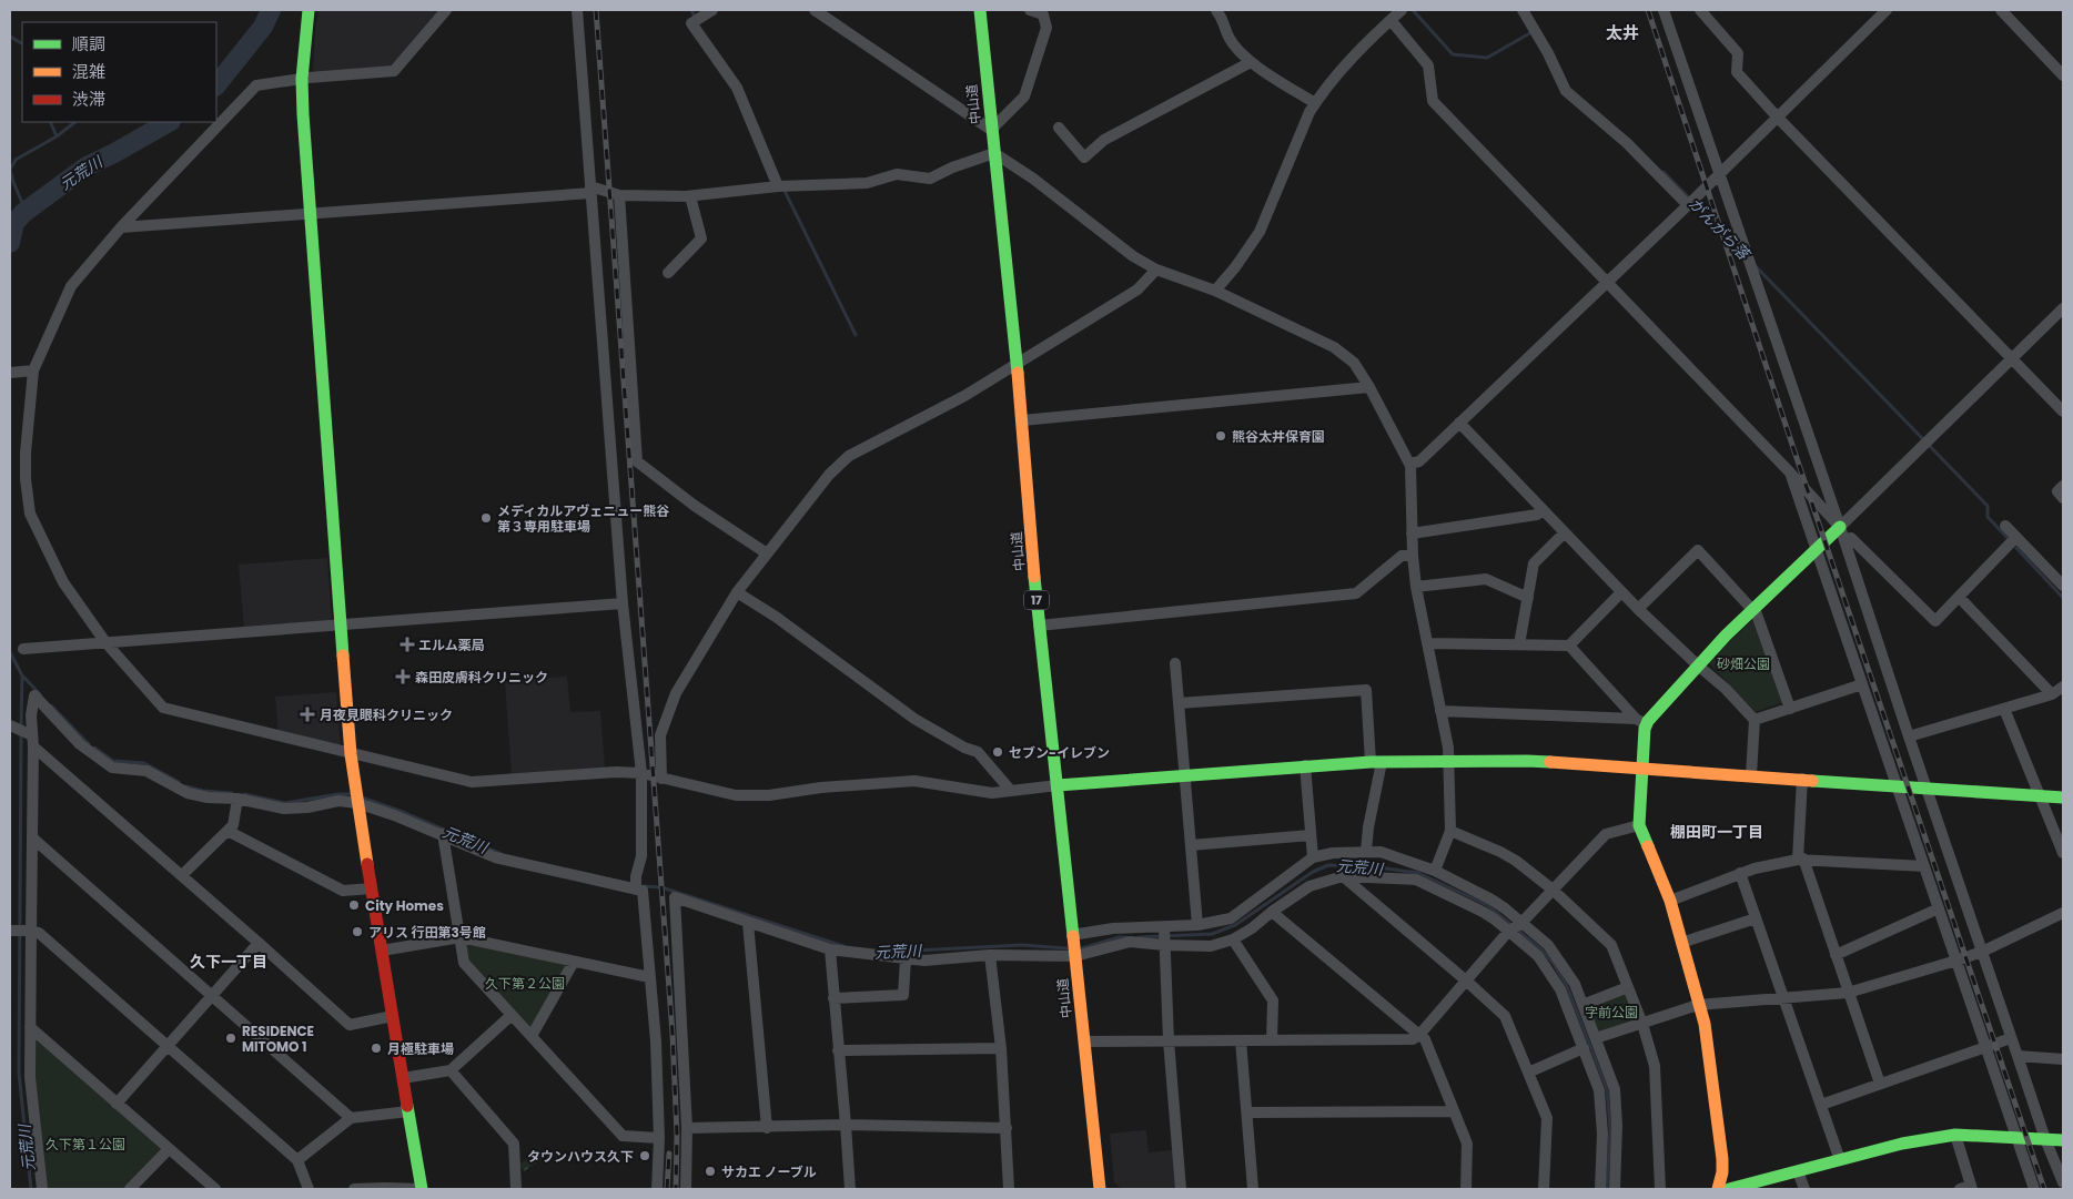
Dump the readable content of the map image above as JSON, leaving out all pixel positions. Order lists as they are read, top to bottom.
{
  "streets": {
    "main road": ["中山道", "17"]
  },
  "districts": ["太井", "棚田町一丁目", "久下一丁目"],
  "water": ["元荒川", "がんがら落"],
  "parks": [
    "砂畑公園",
    "久下第２公園",
    "字前公園",
    "久下第１公園"
  ],
  "places": {
    "other": [
      "熊谷太井保育園",
      "メディカルアヴェニュー熊谷 第３専用駐車場",
      "セブン-イレブン",
      "City Homes",
      "アリス 行田第3号館",
      "RESIDENCE MITOMO 1",
      "月極駐車場",
      "タウンハウス久下",
      "サカエ ノーブル"
    ],
    "health": ["エルム薬局", "森田皮膚科クリニック", "月夜見眼科クリニック"]
  },
  "legend": ["順調", "混雑", "渋滞"]
}
